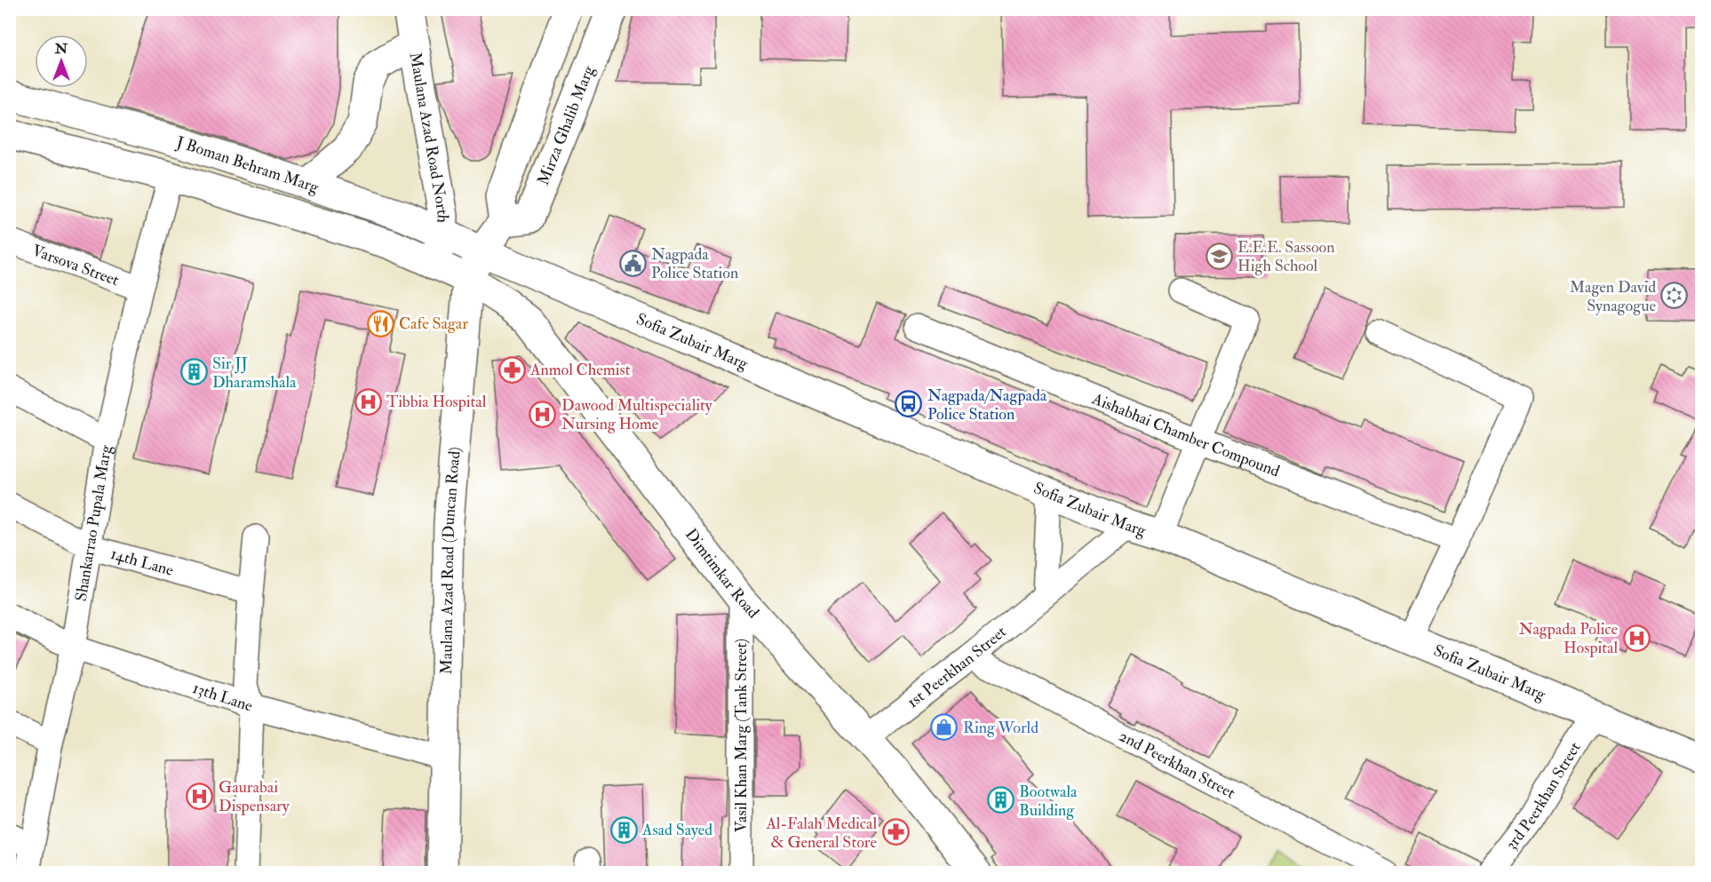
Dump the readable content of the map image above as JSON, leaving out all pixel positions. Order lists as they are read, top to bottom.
{
  "streets": {
    "main road": [
      "Mirza Ghalib Marg",
      "Maulana Azad Road North",
      "J Boman Behram Marg",
      "Sofia Zubair Marg",
      "Maulana Azad Road (Duncan Road)",
      "Dimtimkar Road"
    ],
    "street": [
      "Varsova Street",
      "Aishabhai Chamber Compound",
      "Shankarrao Pupala Marg",
      "14th Lane",
      "1st Peerkhan Street",
      "13th Lane",
      "Vasil Khan Marg (Tank Street)",
      "2nd Peerkhan Street",
      "3rd Peerkhan Street"
    ]
  },
  "crossings": [
    ["Maulana Azad Road North", "J Boman Behram Marg"],
    ["J Boman Behram Marg", "Sofia Zubair Marg"],
    ["J Boman Behram Marg", "Shankarrao Pupala Marg"],
    ["J Boman Behram Marg", "Maulana Azad Road (Duncan Road)"],
    ["J Boman Behram Marg", "Dimtimkar Road"],
    ["Varsova Street", "Shankarrao Pupala Marg"],
    ["Sofia Zubair Marg", "Maulana Azad Road (Duncan Road)"],
    ["Sofia Zubair Marg", "1st Peerkhan Street"],
    ["Sofia Zubair Marg", "3rd Peerkhan Street"],
    ["Shankarrao Pupala Marg", "14th Lane"],
    ["Shankarrao Pupala Marg", "13th Lane"],
    ["Maulana Azad Road (Duncan Road)", "Dimtimkar Road"],
    ["Maulana Azad Road (Duncan Road)", "13th Lane"],
    ["Dimtimkar Road", "1st Peerkhan Street"],
    ["Dimtimkar Road", "Vasil Khan Marg (Tank Street)"],
    ["1st Peerkhan Street", "2nd Peerkhan Street"]
  ],
  "places": {
    "school or university": ["E.E.E. Sassoon High School"],
    "public building": ["Nagpada Police Station"],
    "synagogue": ["Magen David Synagogue"],
    "restaurant": ["Cafe Sagar"],
    "pharmacy": ["Anmol Chemist", "Al-Falah Medical & General Store"],
    "building": ["Sir JJ Dharamshala", "Bootwala Building", "Asad Sayed"],
    "hospital": [
      "Tibbia Hospital",
      "Dawood Multispeciality Nursing Home",
      "Nagpada Police Hospital",
      "Gaurabai Dispensary"
    ],
    "bus stop": ["Nagpada/Nagpada Police Station"],
    "shop": ["Ring World"]
  },
  "north": "top"
}
